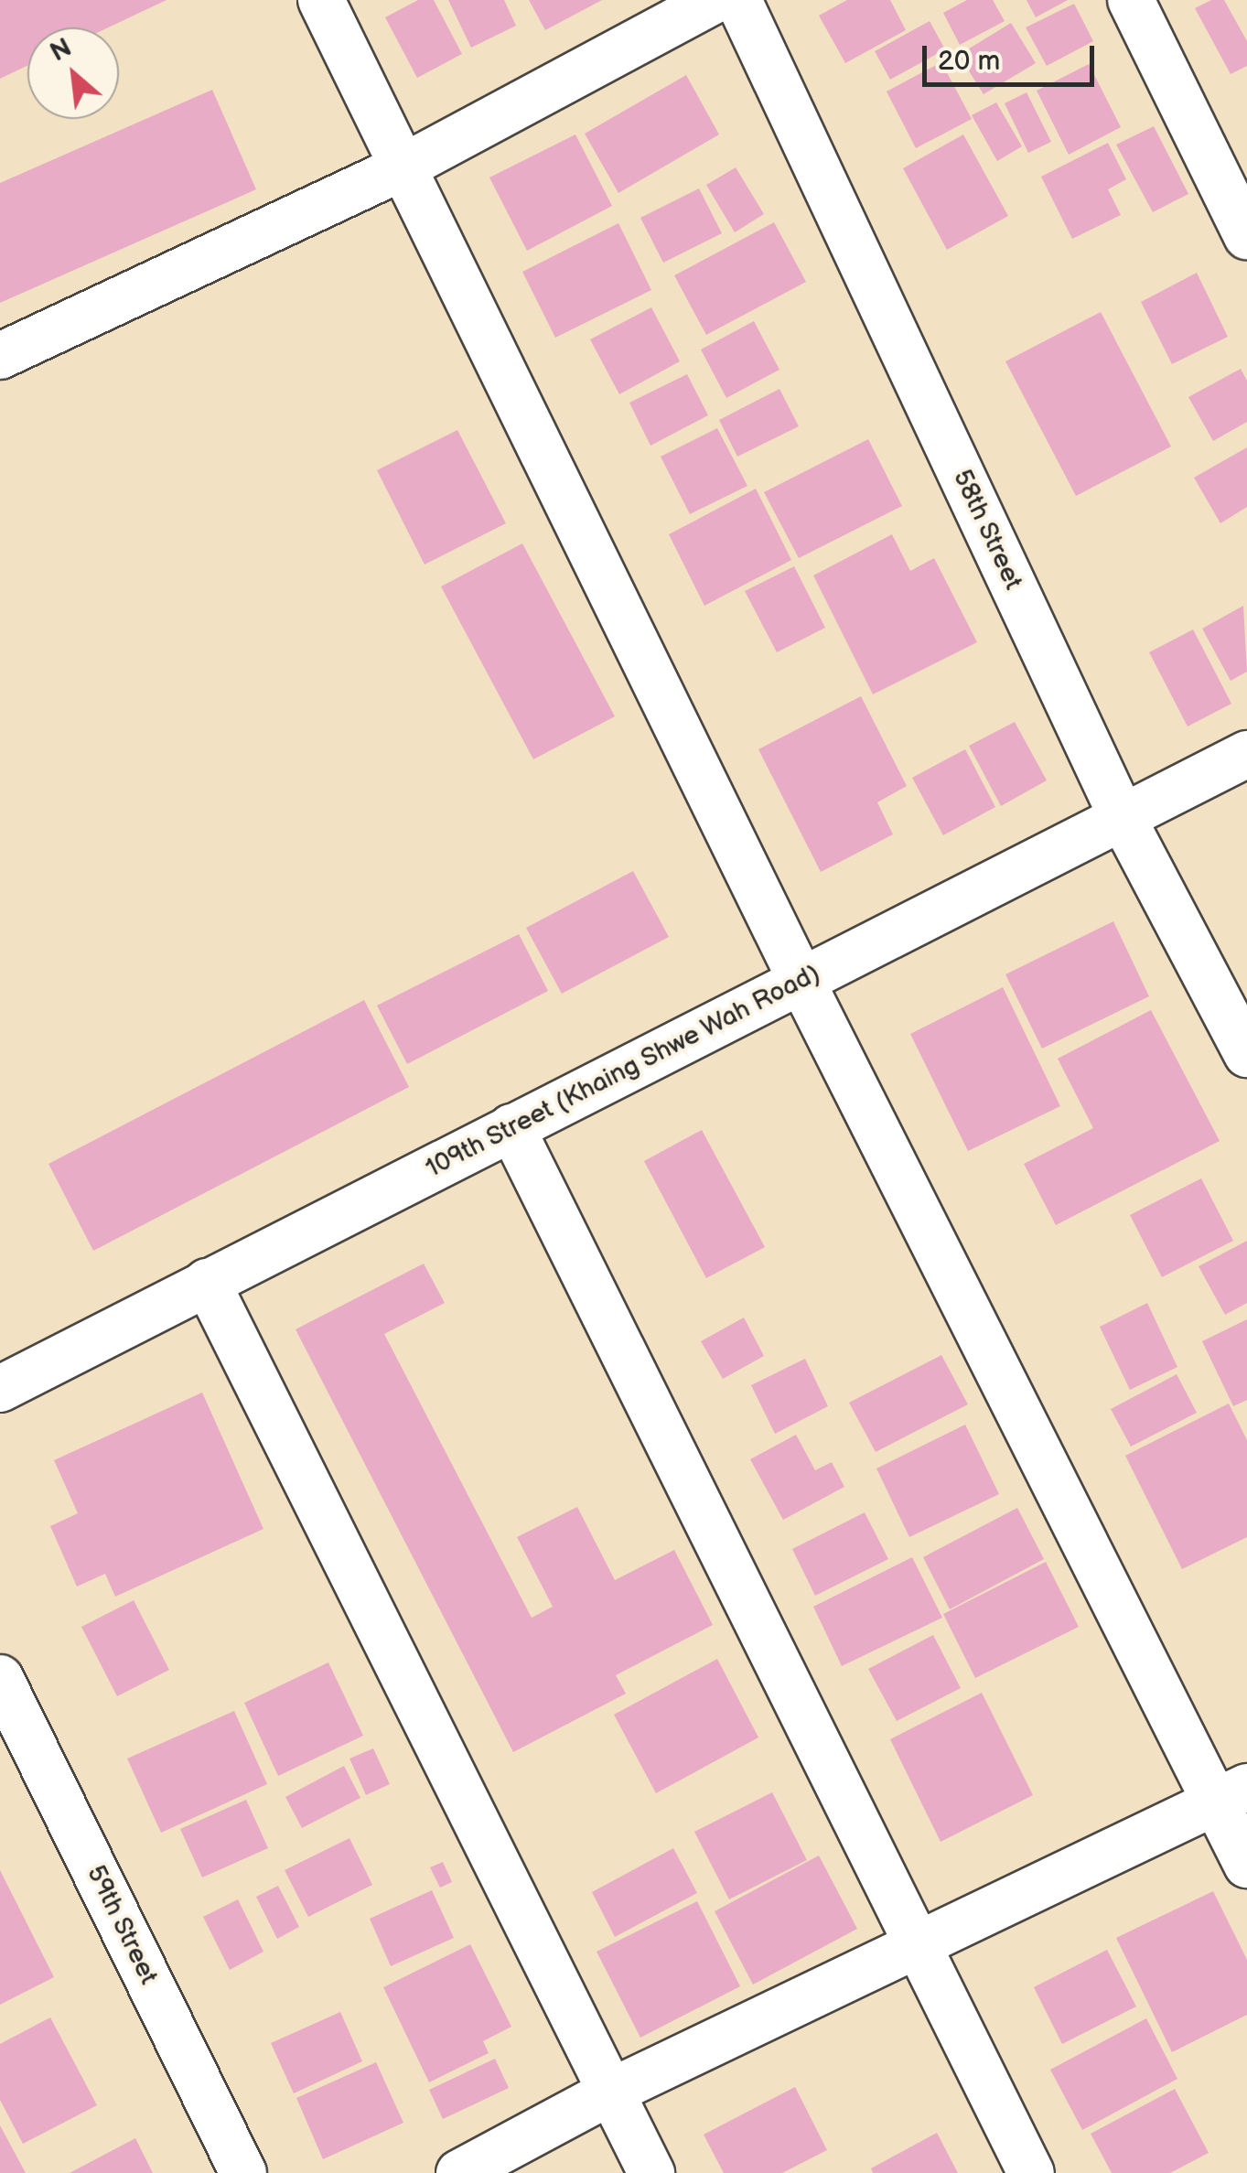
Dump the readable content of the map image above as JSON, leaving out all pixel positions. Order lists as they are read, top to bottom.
{
  "streets": {
    "street": ["58th Street", "109th Street (Khaing Shwe Wah Road)", "59th Street"]
  },
  "crossings": [
    ["58th Street", "109th Street (Khaing Shwe Wah Road)"]
  ],
  "scale_bar": "20 m",
  "north": "top left"
}
